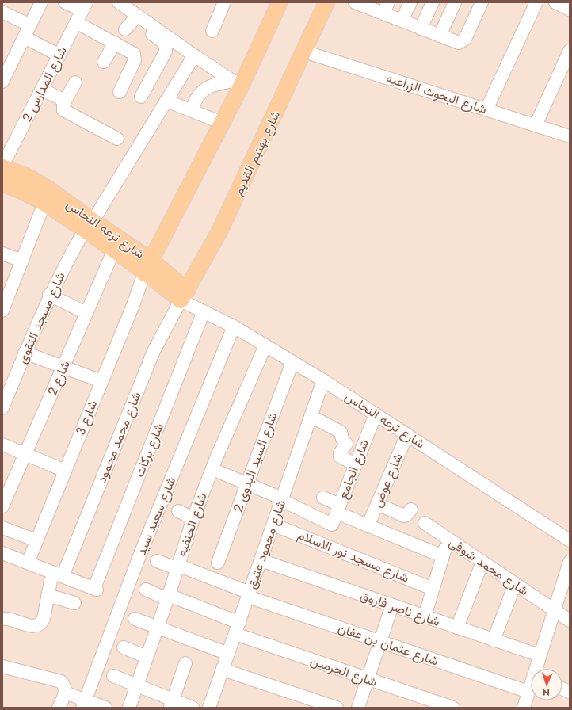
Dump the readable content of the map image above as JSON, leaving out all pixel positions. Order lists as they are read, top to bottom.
{
  "streets": {
    "main road": ["شارع بهتيم القديم", "شارع ترعه النحاس"],
    "street": [
      "شارع المدارس 2",
      "شارع البحوث الزراعيه",
      "شارع مسجد التقوى",
      "شارع 2",
      "شارع 3",
      "شارع محمد محمود",
      "شارع بركات",
      "شارع السيد البدوى 2",
      "شارع الجامع",
      "شارع عوض",
      "شارع سعيد سيد",
      "شارع الحنفيه",
      "شارع محمود عتيق",
      "شارع مسجد نور الاسلام",
      "شارع محمد شوقى",
      "شارع ناصر فاروق",
      "شارع عثمان بن عفان",
      "شارع الحرمين"
    ]
  },
  "crossings": [
    ["شارع المدارس 2", "شارع ترعه النحاس"],
    ["شارع البحوث الزراعيه", "شارع بهتيم القديم"],
    ["شارع بهتيم القديم", "شارع ترعه النحاس"],
    ["شارع بهتيم القديم", "شارع محمد محمود"],
    ["شارع ترعه النحاس", "شارع مسجد التقوى"],
    ["شارع ترعه النحاس", "شارع 2"],
    ["شارع ترعه النحاس", "شارع 3"],
    ["شارع ترعه النحاس", "شارع محمد محمود"],
    ["شارع ترعه النحاس", "شارع بركات"],
    ["شارع ترعه النحاس", "شارع السيد البدوى 2"],
    ["شارع ترعه النحاس", "شارع الجامع"],
    ["شارع ترعه النحاس", "شارع عوض"],
    ["شارع ترعه النحاس", "شارع سعيد سيد"],
    ["شارع ترعه النحاس", "شارع الحنفيه"],
    ["شارع ترعه النحاس", "شارع محمود عتيق"],
    ["شارع محمد محمود", "شارع بركات"],
    ["شارع الحنفيه", "شارع عثمان بن عفان"],
    ["شارع الحنفيه", "شارع الحرمين"],
    ["شارع محمود عتيق", "شارع مسجد نور الاسلام"],
    ["شارع محمود عتيق", "شارع ناصر فاروق"],
    ["شارع محمود عتيق", "شارع عثمان بن عفان"],
    ["شارع محمود عتيق", "شارع الحرمين"]
  ],
  "north": "bottom"
}
